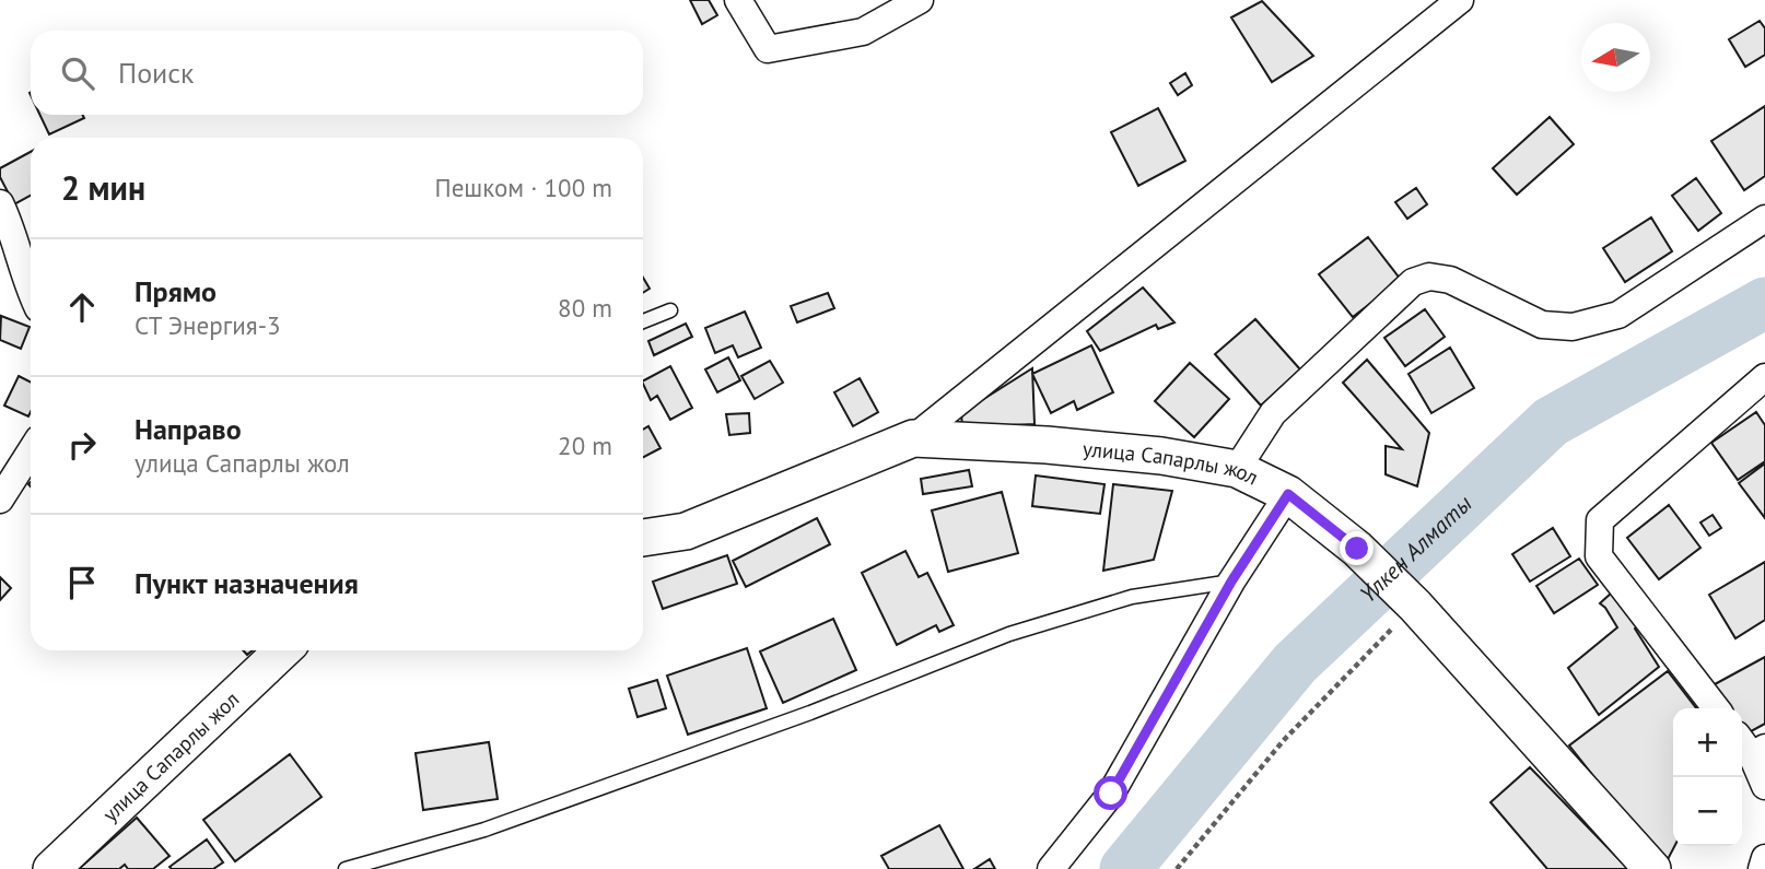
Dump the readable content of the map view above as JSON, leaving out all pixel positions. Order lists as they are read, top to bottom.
{
  "streets": {
    "street": ["улица Сапарлы жол"]
  },
  "water": ["Үлкен Алматы"],
  "north": "left",
  "page": {
    "search": "Поиск",
    "heading": ["2 мин", "Пешком · 100 m"],
    "list": [
      ["Прямо", "СТ Энергия-3", "80 m"],
      ["Направо", "улица Сапарлы жол", "20 m"],
      "Пункт назначения"
    ],
    "map_buttons": ["+", "−"]
  }
}
